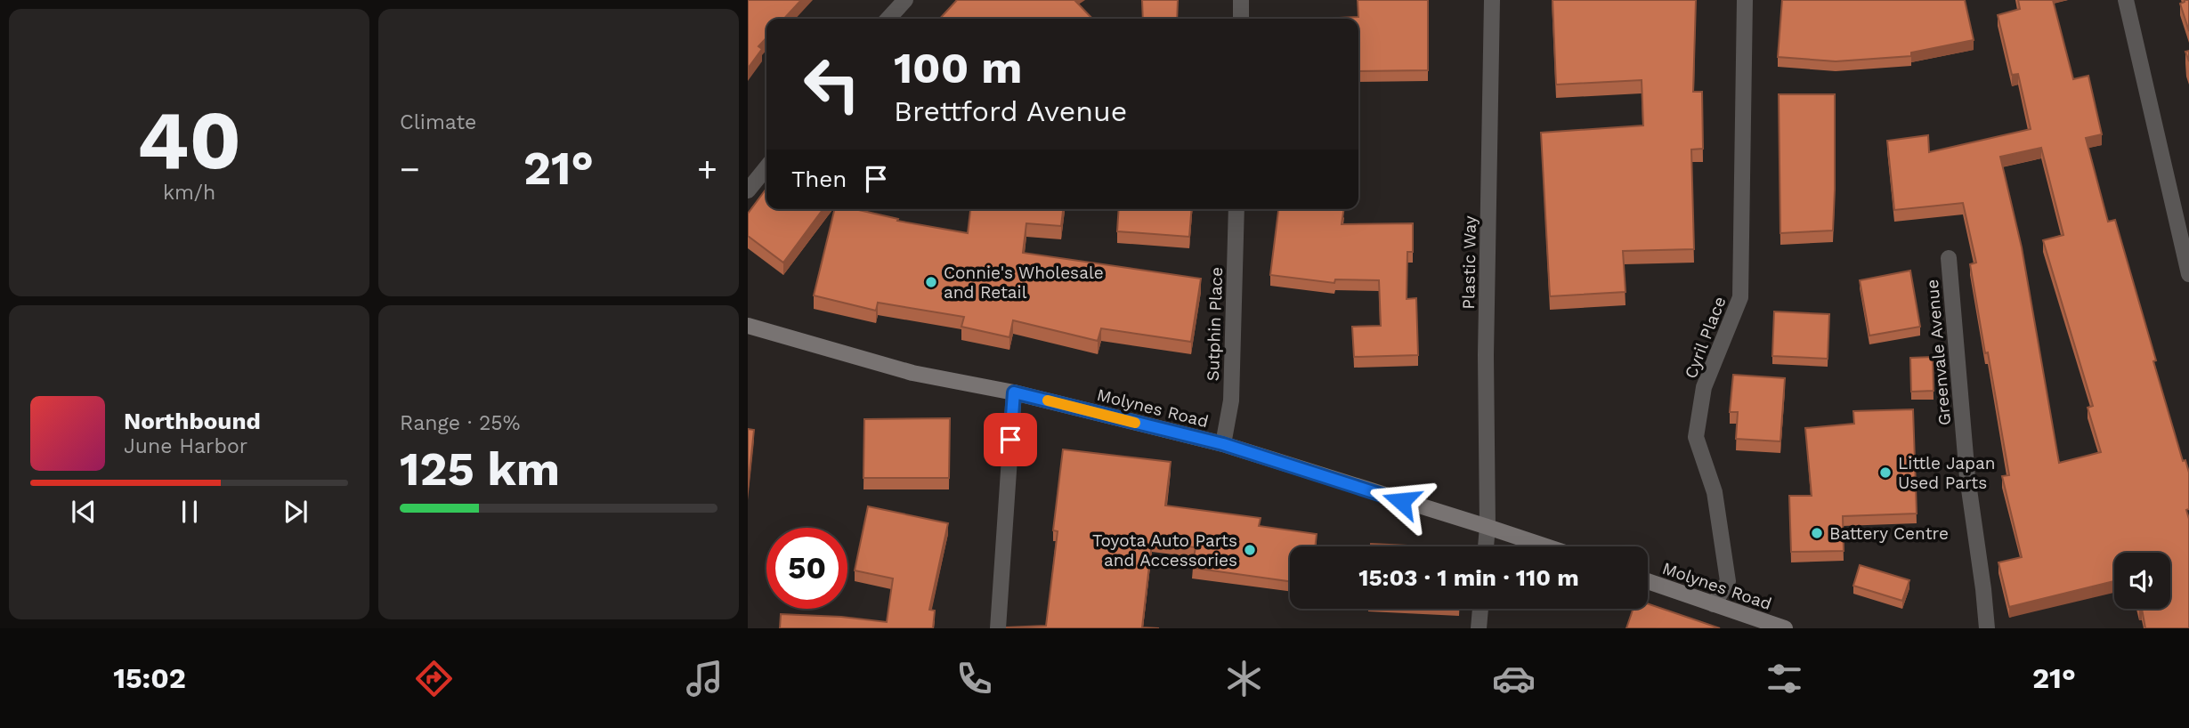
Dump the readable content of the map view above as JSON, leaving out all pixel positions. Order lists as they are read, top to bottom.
{
  "streets": {
    "main road": ["Molynes Road"],
    "street": [
      "Plastic Way",
      "Sutphin Place",
      "Cyril Place",
      "Greenvale Avenue"
    ]
  },
  "crossings": [
    ["Plastic Way", "Molynes Road"],
    ["Sutphin Place", "Molynes Road"],
    ["Cyril Place", "Molynes Road"]
  ],
  "places": [
    "Connie's Wholesale and Retail",
    "Little Japan Used Parts",
    "Battery Centre",
    "Toyota Auto Parts and Accessories"
  ],
  "page": {
    "tile": [
      ["40", "km/h"],
      "Climate",
      ["Range · 25%", "125 km"]
    ],
    "turn": ["100 m", "Brettford Avenue"],
    "heat": ["−", "21°", "+"],
    "then": "Then",
    "song": ["Northbound", "June Harbor"],
    "limit": "50",
    "trip": "15:03 · 1 min · 110 m",
    "tabs": ["15:02", "21°"]
  }
}
